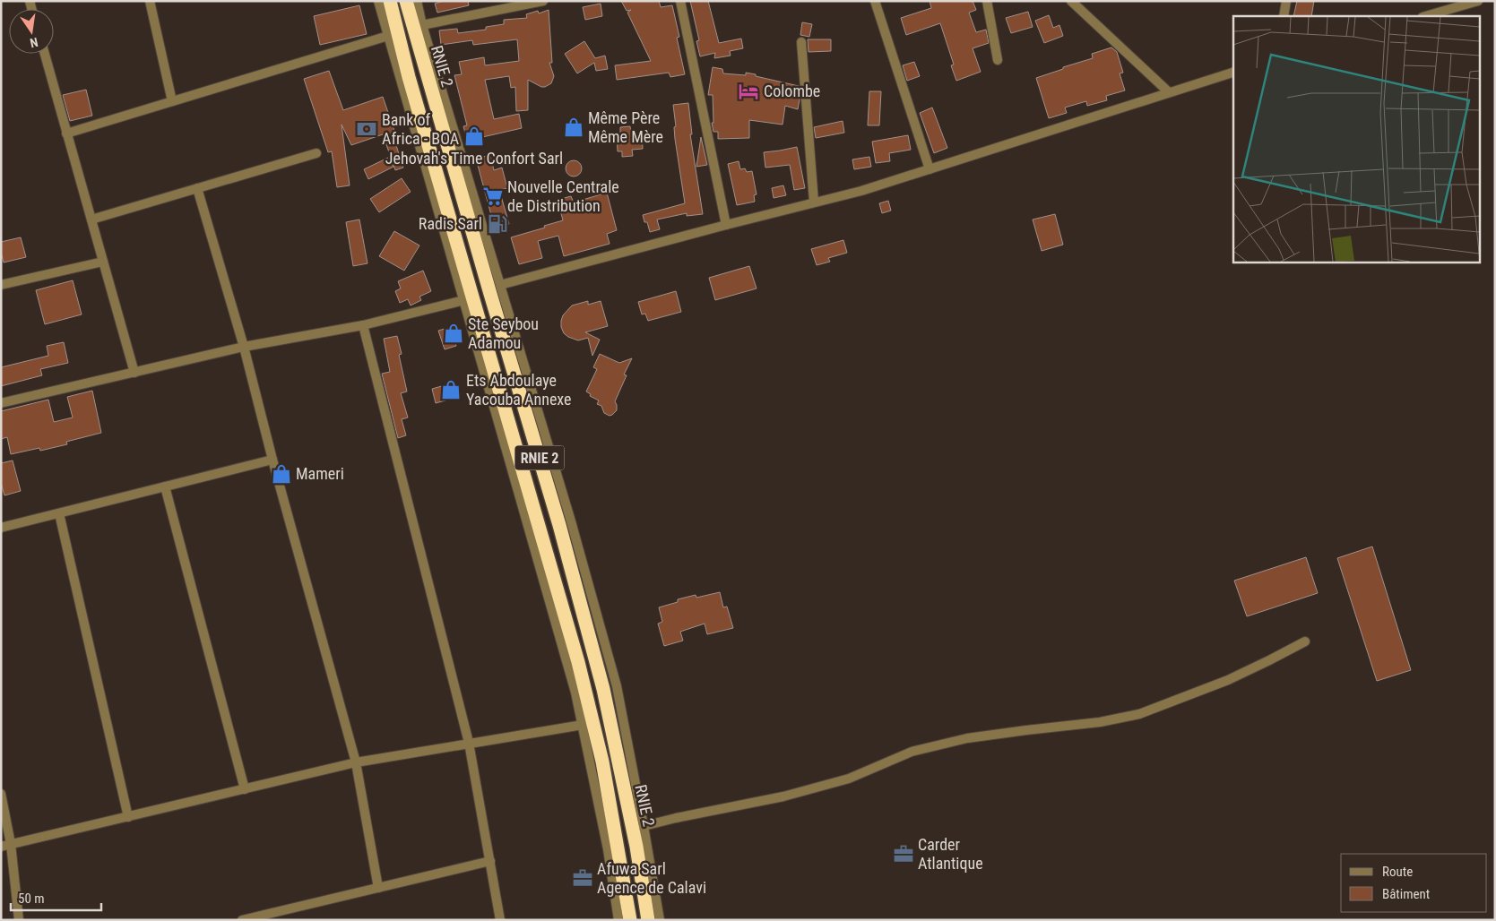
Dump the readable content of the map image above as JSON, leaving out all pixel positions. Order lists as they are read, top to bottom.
{
  "streets": {
    "highway": ["RNIE 2"]
  },
  "places": {
    "hotel": ["Colombe"],
    "shop": [
      "Même Père Même Mère",
      "Jehovah's Time Confort Sarl",
      "Ste Seybou Adamou",
      "Ets Abdoulaye Yacouba Annexe",
      "Mameri"
    ],
    "bank": ["Bank of Africa - BOA"],
    "supermarket": ["Nouvelle Centrale de Distribution"],
    "fuel station": ["Radis Sarl"],
    "office": ["Carder Atlantique", "Afuwa Sarl Agence de Calavi"]
  },
  "legend": ["Route", "Bâtiment"],
  "scale_bar": "50 m",
  "north": "bottom"
}
